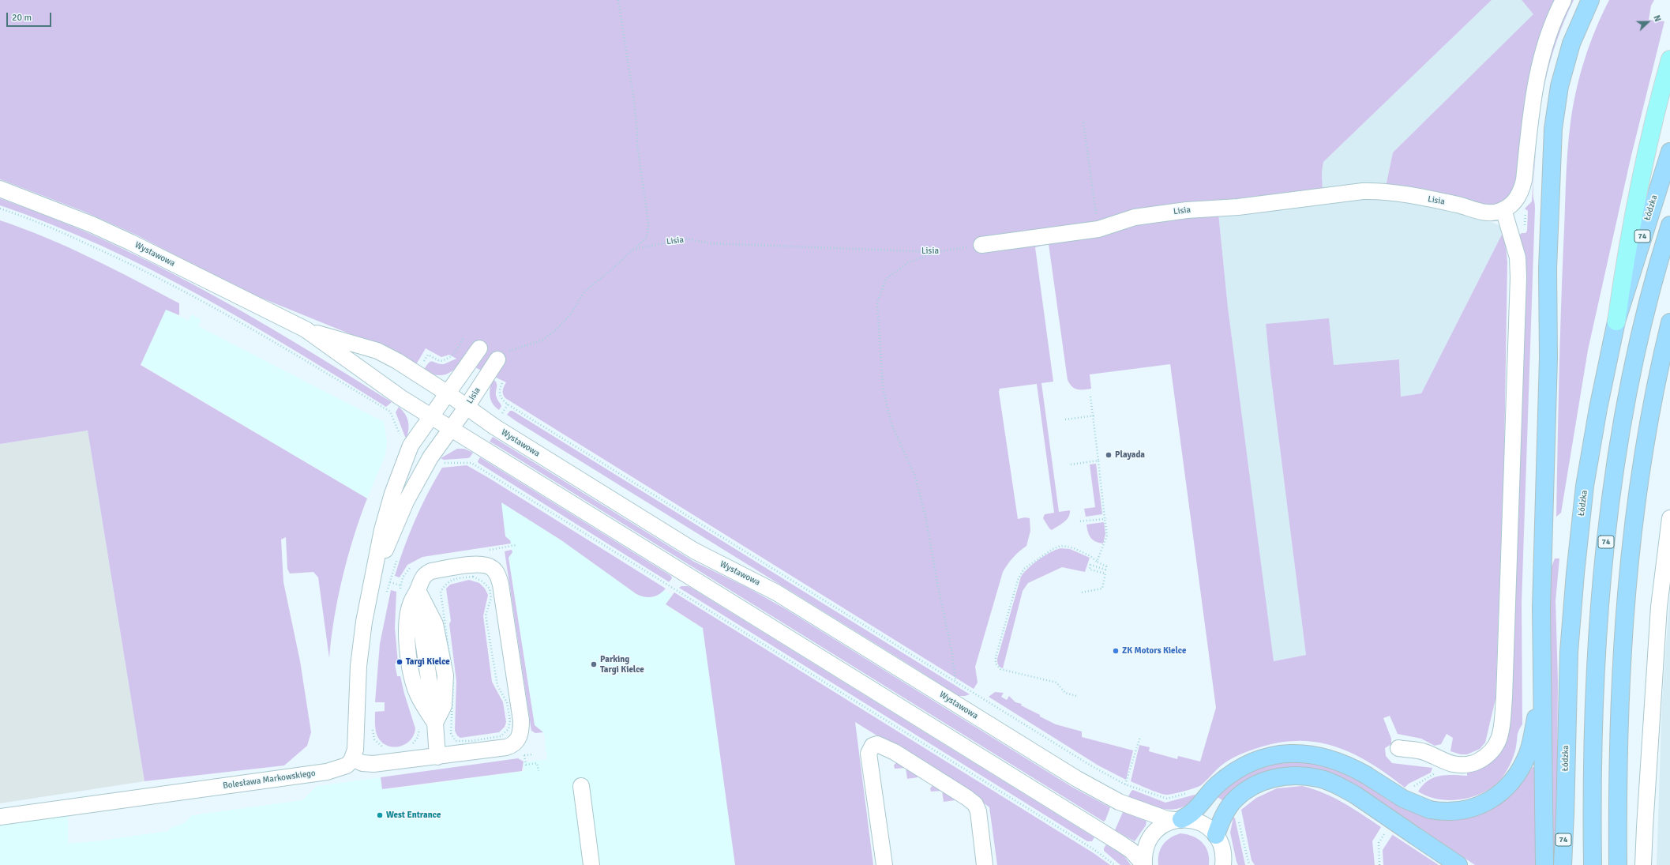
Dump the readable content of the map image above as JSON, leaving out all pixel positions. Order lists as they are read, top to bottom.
{
  "streets": {
    "main road": ["Łódzka", "74"],
    "street": ["Lisia", "Wystawowa", "Bolesława Markowskiego"]
  },
  "crossings": [
    ["Lisia", "Wystawowa"]
  ],
  "places": [
    "Playada",
    "ZK Motors Kielce",
    "Targi Kielce",
    "Parking Targi Kielce",
    "West Entrance"
  ],
  "scale_bar": "20 m",
  "north": "right"
}
